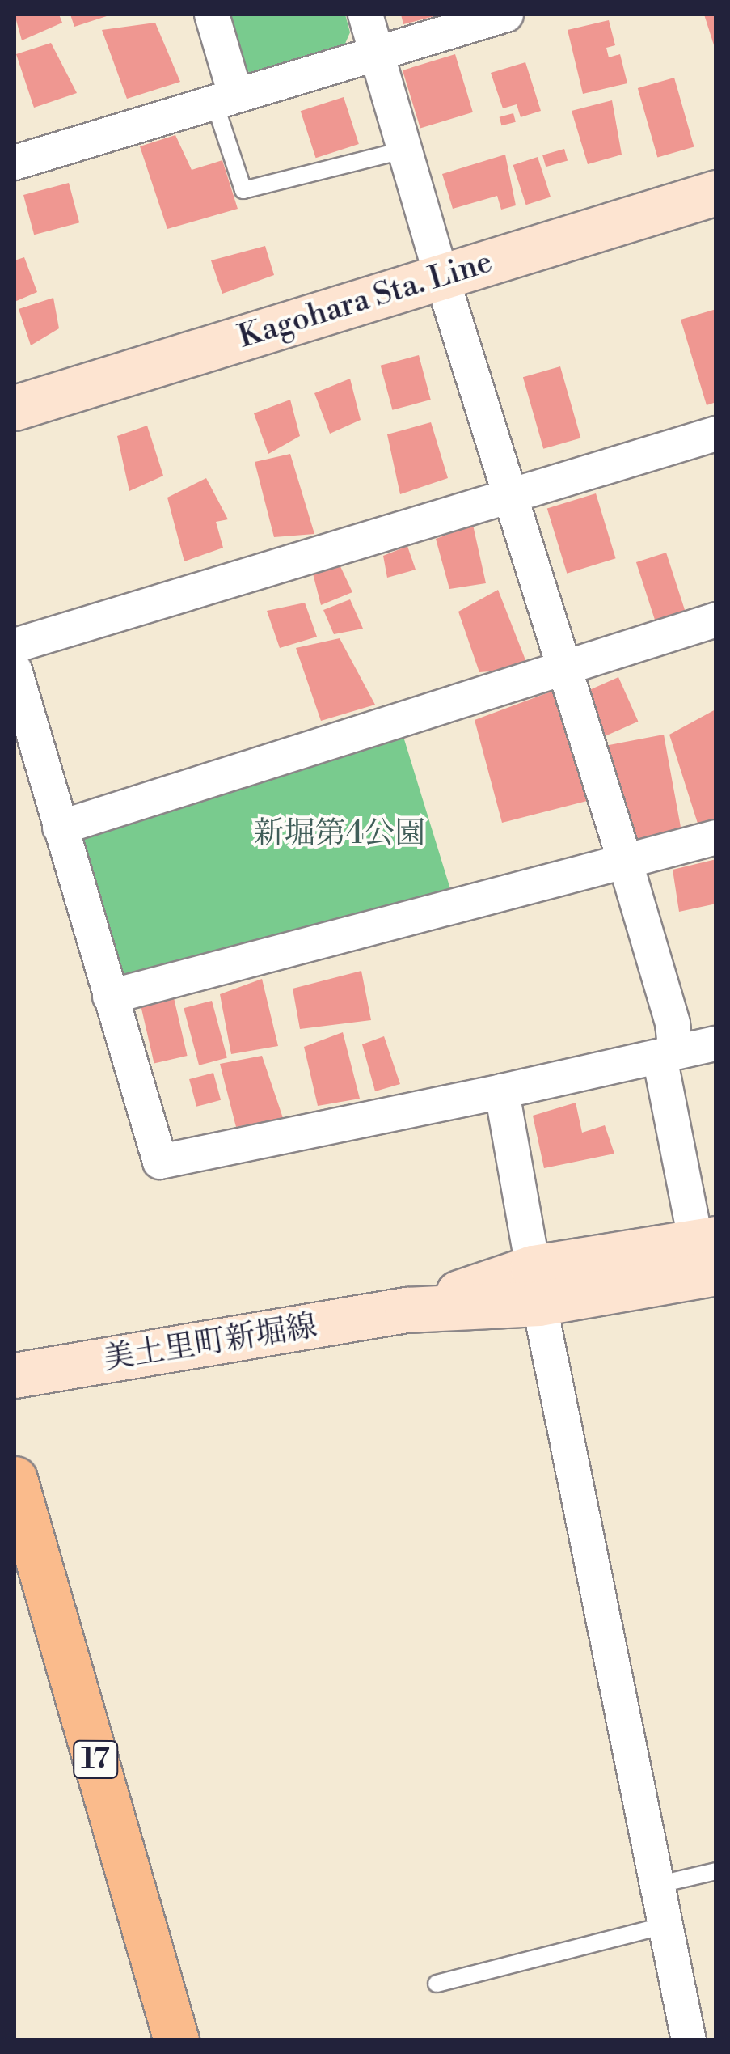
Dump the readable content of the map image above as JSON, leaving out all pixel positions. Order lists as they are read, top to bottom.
{
  "streets": {
    "highway": ["17"],
    "main road": ["Kagohara Sta. Line", "美土里町新堀線"]
  },
  "parks": ["新堀第4公園"]
}
